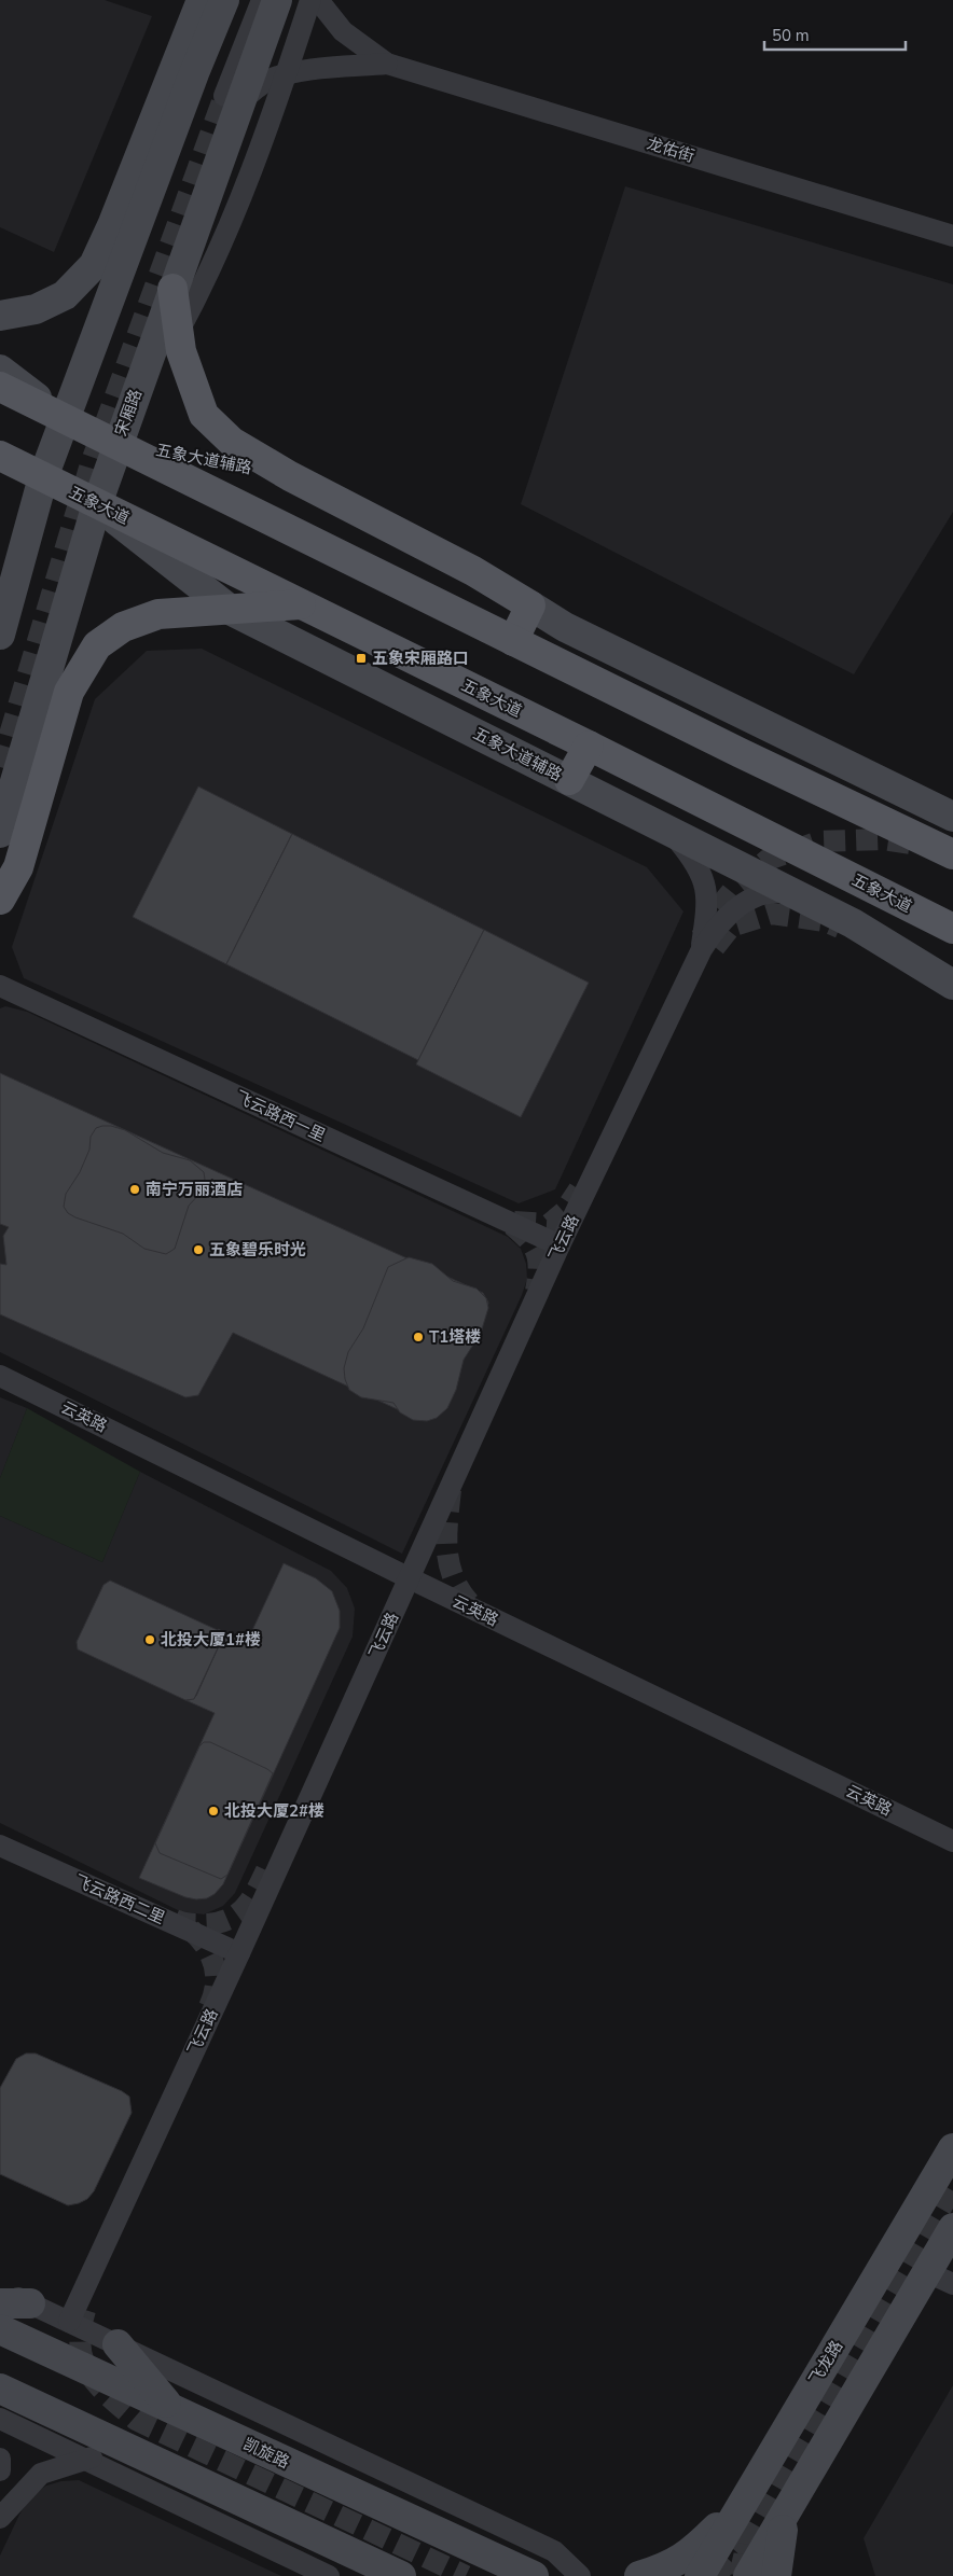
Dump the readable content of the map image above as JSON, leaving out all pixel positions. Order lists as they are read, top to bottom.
{
  "streets": {
    "main road": ["五象大道"],
    "street": [
      "龙佑街",
      "宋厢路",
      "五象大道辅路",
      "飞云路西一里",
      "飞云路",
      "云英路",
      "飞云路西二里",
      "飞龙路",
      "凯旋路"
    ]
  },
  "crossings": [
    ["宋厢路", "五象大道辅路"],
    ["宋厢路", "五象大道"],
    ["五象大道辅路", "五象大道"],
    ["五象大道辅路", "飞云路"],
    ["飞云路西一里", "飞云路"],
    ["飞云路", "云英路"],
    ["飞云路", "飞云路西二里"]
  ],
  "places": {
    "transit": ["五象宋厢路口"],
    "other": [
      "南宁万丽酒店",
      "五象碧乐时光",
      "T1塔楼",
      "北投大厦1#楼",
      "北投大厦2#楼"
    ]
  },
  "scale_bar": "50 m"
}
